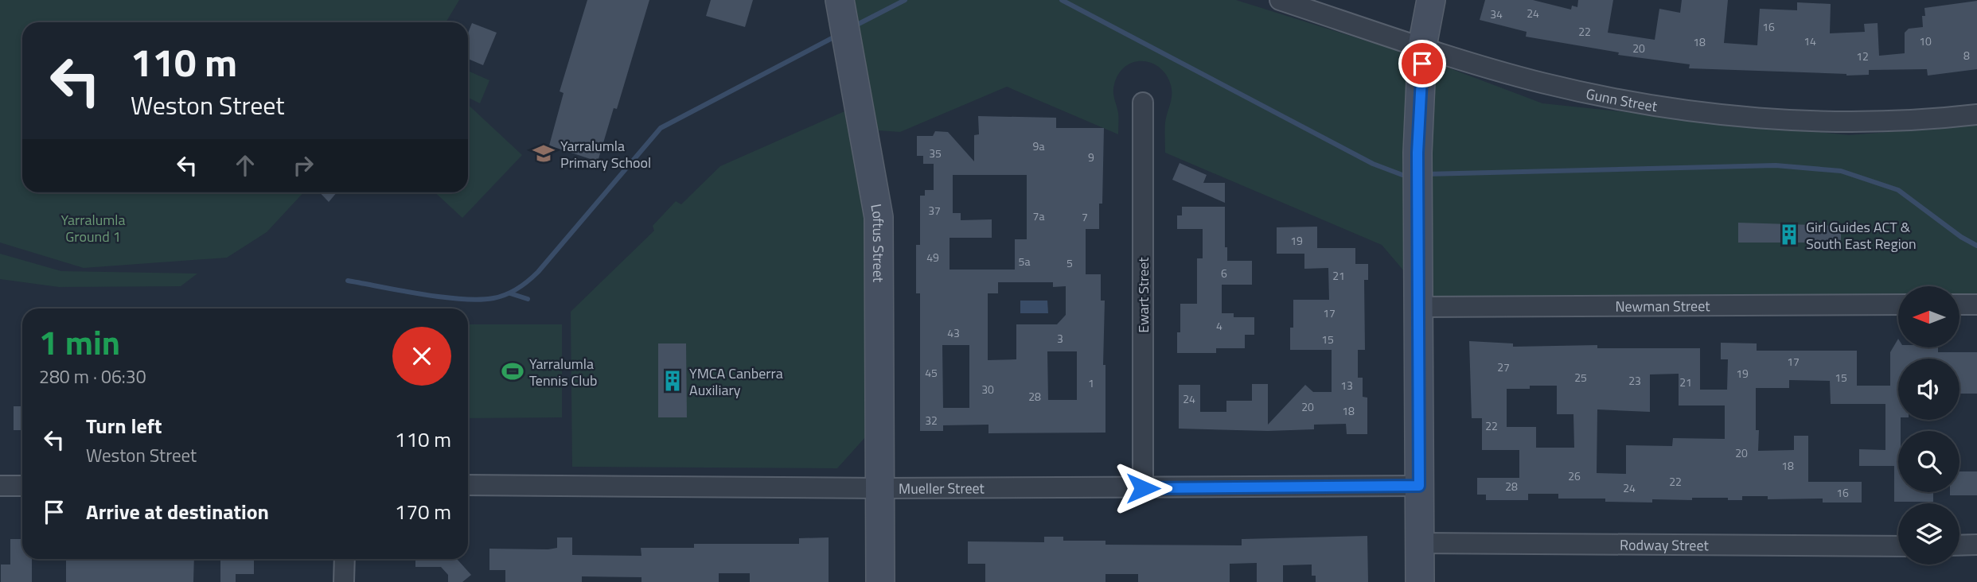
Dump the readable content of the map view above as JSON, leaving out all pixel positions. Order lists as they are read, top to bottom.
{
  "streets": {
    "street": [
      "Gunn Street",
      "Loftus Street",
      "Ewart Street",
      "Newman Street",
      "Mueller Street",
      "Rodway Street"
    ]
  },
  "crossings": [
    ["Loftus Street", "Mueller Street"],
    ["Ewart Street", "Mueller Street"]
  ],
  "parks": ["Yarralumla Ground 1"],
  "places": {
    "school or university": ["Yarralumla Primary School"],
    "building": ["Girl Guides ACT & South East Region", "YMCA Canberra Auxiliary"],
    "sports": ["Yarralumla Tennis Club"]
  },
  "house_numbers": [
    "24",
    "34",
    "16",
    "22",
    "14",
    "10",
    "18",
    "20",
    "8",
    "12",
    "9a",
    "35",
    "9",
    "37",
    "7a",
    "7",
    "19",
    "49",
    "5a",
    "5",
    "6",
    "21",
    "17",
    "4",
    "43",
    "3",
    "15",
    "17",
    "27",
    "45",
    "19",
    "25",
    "15",
    "23",
    "21",
    "1",
    "13",
    "30",
    "28",
    "24",
    "20",
    "18",
    "32",
    "22",
    "20",
    "18",
    "26",
    "22",
    "28",
    "24",
    "16"
  ],
  "north": "left",
  "page": {
    "turn": ["110 m", "Weston Street"],
    "heading": ["1 min", "280 m · 06:30"],
    "list": [
      {
        "name": "Turn left",
        "note": "Weston Street",
        "value": "110 m"
      },
      {
        "name": "Arrive at destination",
        "value": "170 m"
      }
    ]
  }
}
